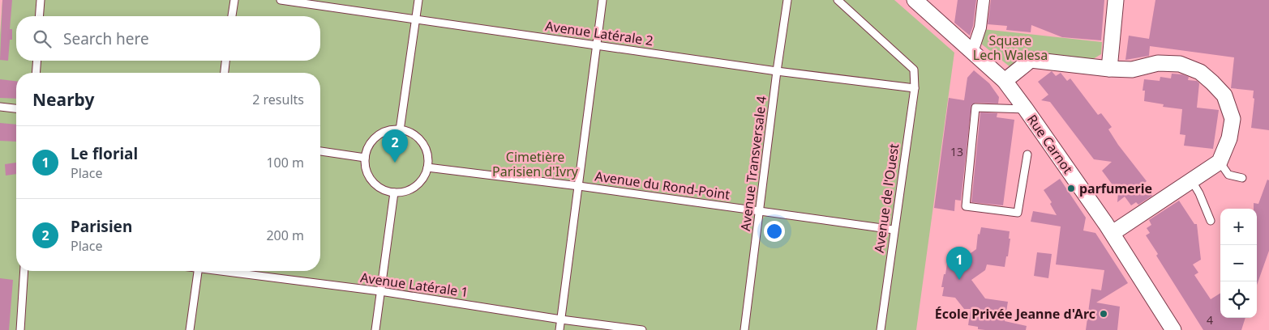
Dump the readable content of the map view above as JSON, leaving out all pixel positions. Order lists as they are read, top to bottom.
{
  "streets": {
    "street": ["Rue Carnot"],
    "lane": [
      "Avenue Latérale 2",
      "Avenue Transversale 4",
      "Avenue du Rond-Point",
      "Avenue de l'Ouest",
      "Avenue Latérale 1"
    ]
  },
  "crossings": [
    ["Avenue Latérale 2", "Avenue Transversale 4"],
    ["Avenue Latérale 2", "Avenue de l'Ouest"],
    ["Avenue Transversale 4", "Avenue du Rond-Point"],
    ["Avenue du Rond-Point", "Avenue de l'Ouest"]
  ],
  "parks": ["Square Lech Walesa", "Cimetière Parisien d'Ivry"],
  "places": ["parfumerie", "École Privée Jeanne d'Arc"],
  "house_numbers": ["13", "4"],
  "page": {
    "search": "Search here",
    "heading": ["Nearby", "2 results"],
    "list": [
      {
        "mark": "1",
        "name": "Le florial",
        "note": "Place",
        "value": "100 m"
      },
      {
        "mark": "2",
        "name": "Parisien",
        "note": "Place",
        "value": "200 m"
      }
    ],
    "pins": ["2", "1"],
    "map_buttons": ["+", "−"]
  }
}
